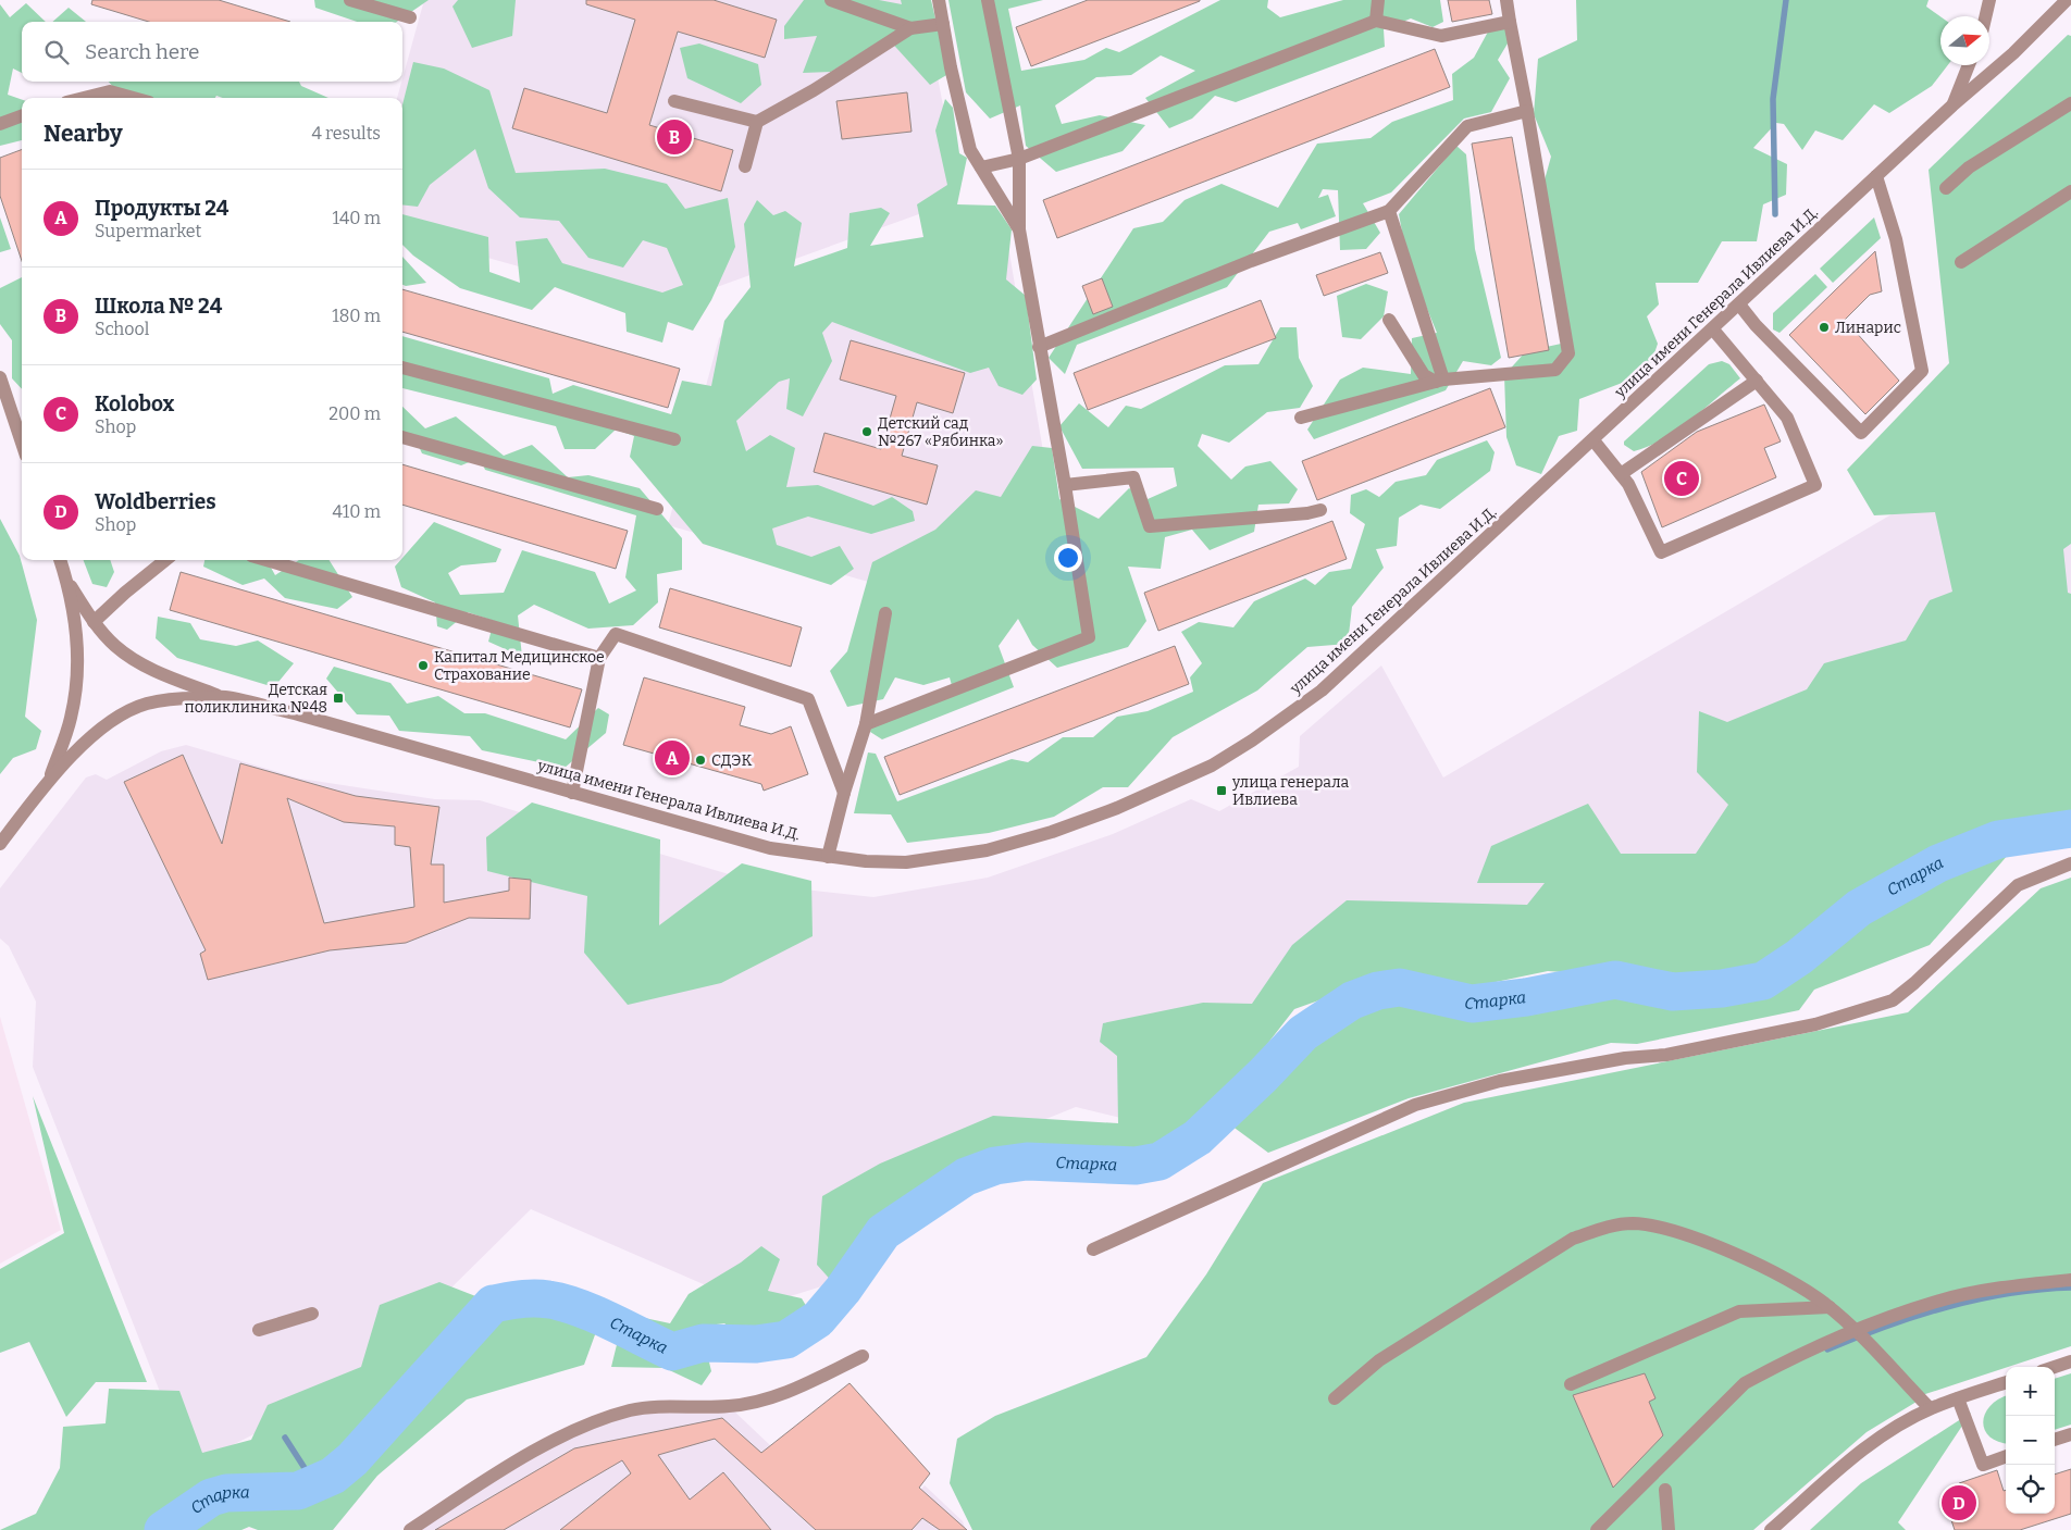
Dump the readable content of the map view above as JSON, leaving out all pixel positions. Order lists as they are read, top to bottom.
{
  "streets": {
    "street": ["улица имени Генерала Ивлиева И.Д."]
  },
  "water": ["Старка"],
  "places": {
    "other": [
      "Линарис",
      "Детский сад №267 «Рябинка»",
      "Капитал Медицинское Страхование",
      "СДЭК"
    ],
    "transit": ["Детская поликлиника №48", "улица генерала Ивлиева"]
  },
  "north": "right",
  "page": {
    "search": "Search here",
    "heading": ["Nearby", "4 results"],
    "pins": [
      "B",
      "C",
      "A",
      "D"
    ],
    "list": [
      {
        "mark": "A",
        "name": "Продукты 24",
        "note": "Supermarket",
        "value": "140 m"
      },
      {
        "mark": "B",
        "name": "Школа № 24",
        "note": "School",
        "value": "180 m"
      },
      {
        "mark": "C",
        "name": "Kolobox",
        "note": "Shop",
        "value": "200 m"
      },
      {
        "mark": "D",
        "name": "Woldberries",
        "note": "Shop",
        "value": "410 m"
      }
    ],
    "map_buttons": ["+", "−"]
  }
}
